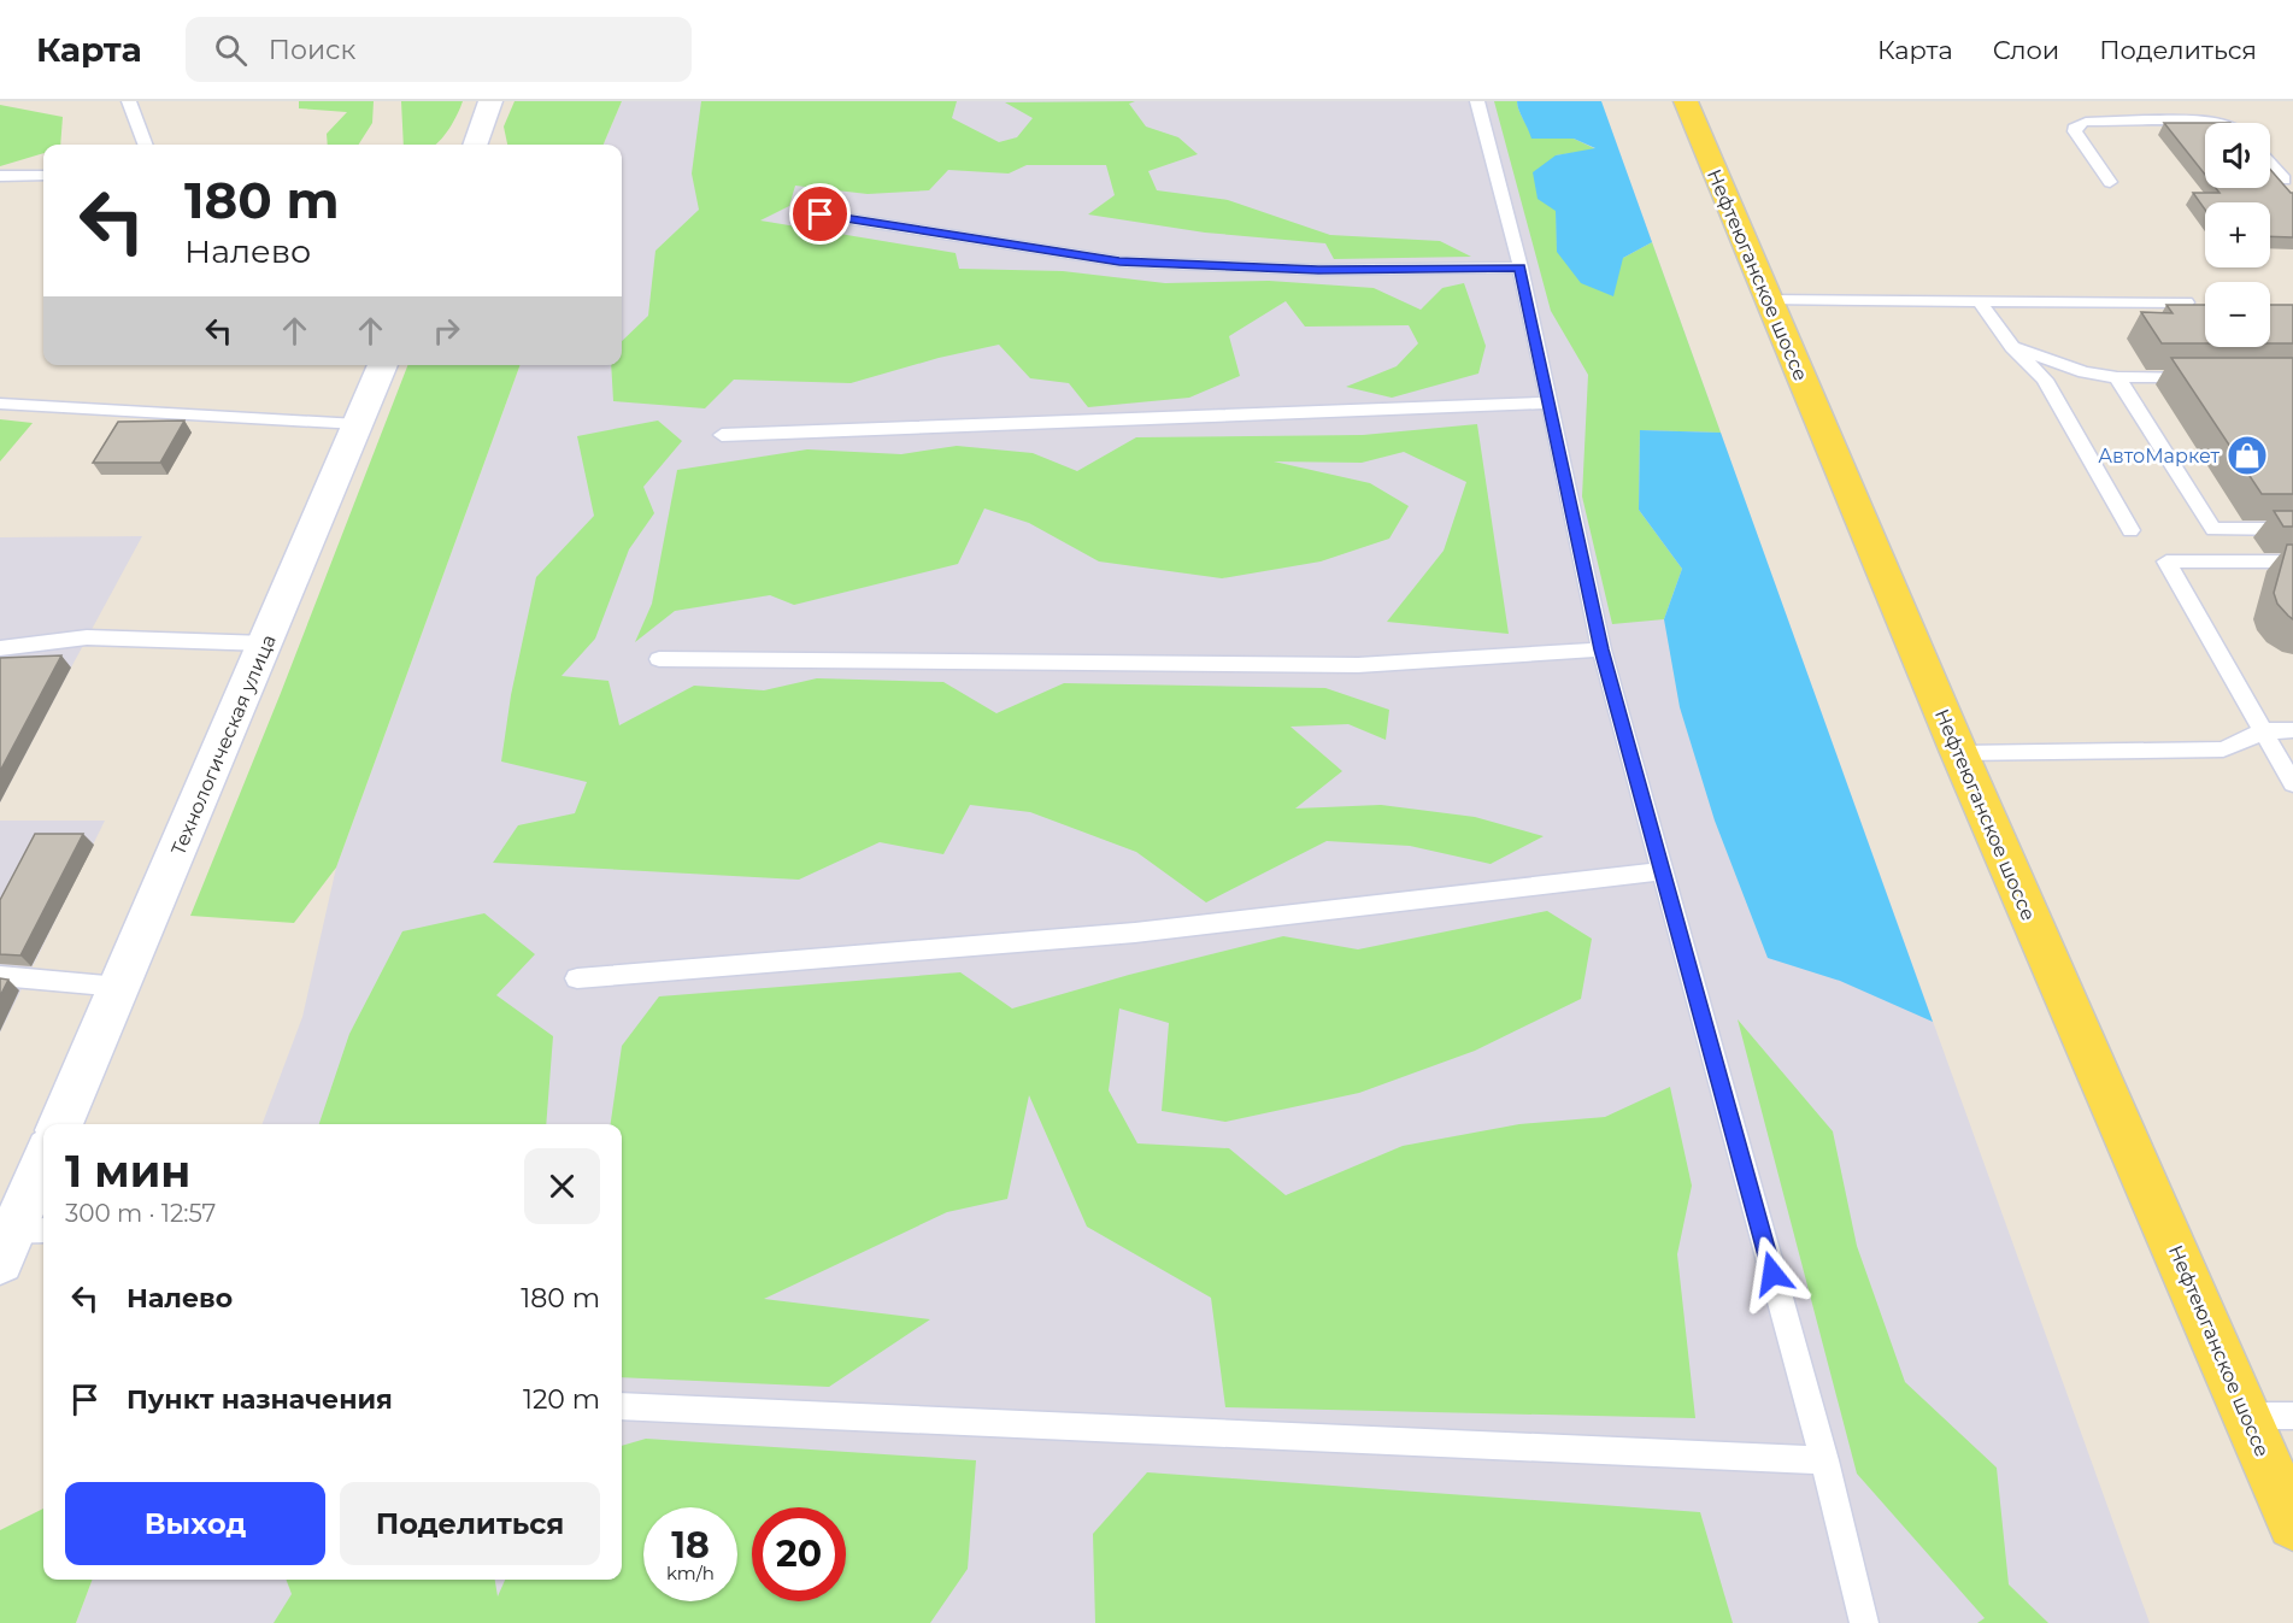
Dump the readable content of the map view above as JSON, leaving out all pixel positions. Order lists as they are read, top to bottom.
{
  "streets": {
    "main road": ["Нефтеюганское шоссе"],
    "street": ["Технологическая улица"]
  },
  "places": {
    "shop": ["АвтоМаркет"]
  },
  "page": {
    "header": "Карта",
    "search": "Поиск",
    "nav": ["Карта", "Слои", "Поделиться"],
    "map_buttons": ["+", "−"],
    "turn": ["180 m", "Налево"],
    "heading": ["1 мин", "300 m · 12:57"],
    "list": [
      {
        "name": "Налево",
        "value": "180 m"
      },
      {
        "name": "Пункт назначения",
        "value": "120 m"
      }
    ],
    "buttons": ["Выход", "Поделиться"],
    "speed": "18 km/h",
    "limit": "20"
  }
}
